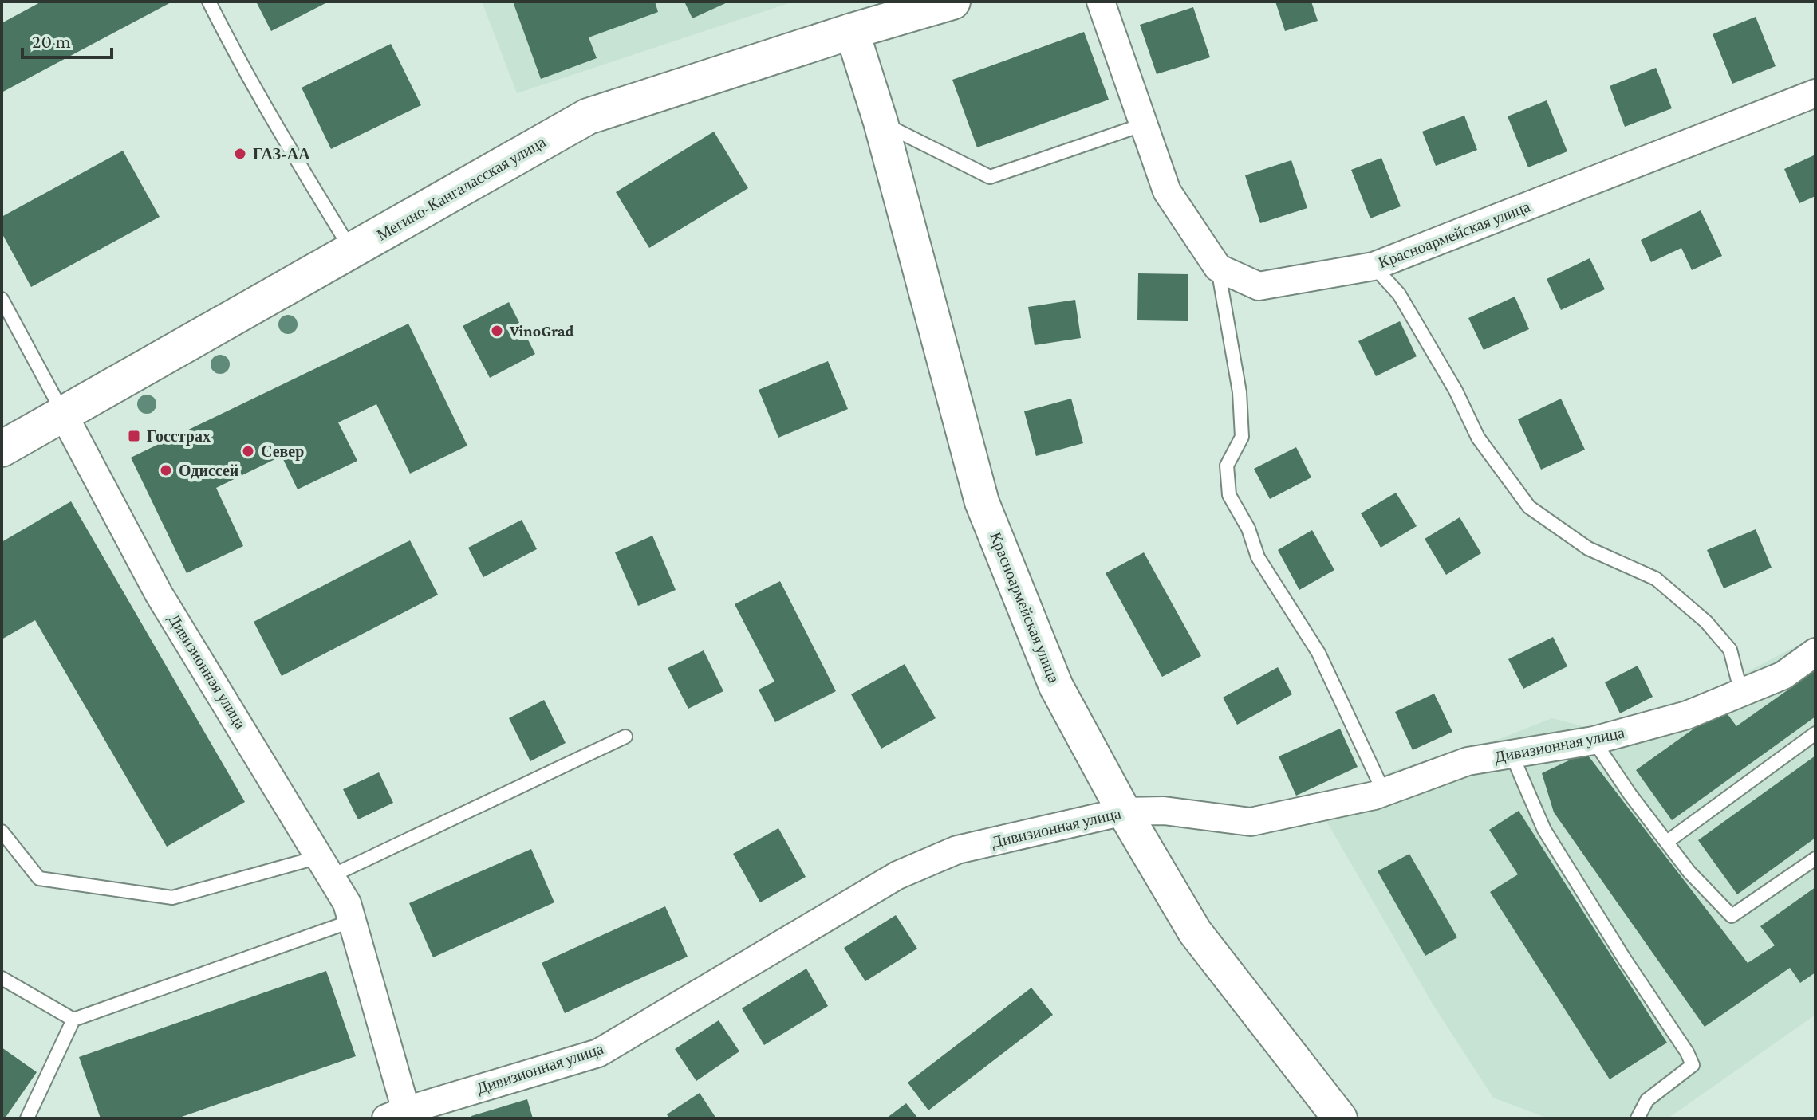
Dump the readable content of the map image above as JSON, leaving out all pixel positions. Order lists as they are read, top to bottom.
{
  "streets": {
    "main road": ["Мегино-Кангаласская улица"],
    "street": ["Красноармейская улица", "Дивизионная улица"]
  },
  "crossings": [
    ["Мегино-Кангаласская улица", "Красноармейская улица"],
    ["Мегино-Кангаласская улица", "Дивизионная улица"],
    ["Красноармейская улица", "Дивизионная улица"]
  ],
  "places": {
    "other": [
      "ГАЗ-АА",
      "VinoGrad",
      "Север",
      "Одиссей"
    ],
    "transit": ["Госстрах"]
  },
  "scale_bar": "20 m"
}
